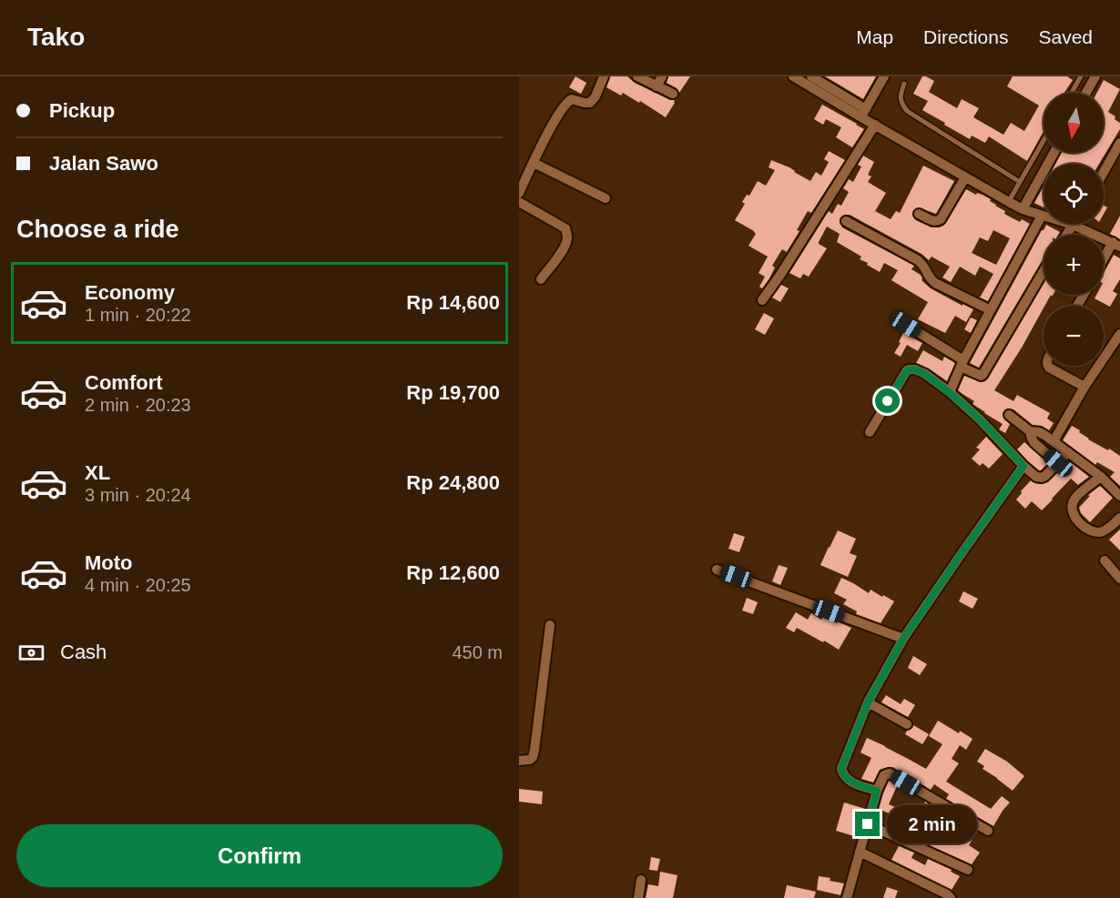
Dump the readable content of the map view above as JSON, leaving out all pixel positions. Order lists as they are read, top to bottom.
{
  "north": "bottom",
  "page": {
    "header": "Tako",
    "nav": ["Map", "Directions", "Saved"],
    "banner": ["Pickup", "Jalan Sawo"],
    "map_buttons": ["+", "−"],
    "heading": "Choose a ride",
    "list": [
      {
        "name": "Economy",
        "note": "1 min · 20:22",
        "value": "Rp 14,600"
      },
      {
        "name": "Comfort",
        "note": "2 min · 20:23",
        "value": "Rp 19,700"
      },
      {
        "name": "XL",
        "note": "3 min · 20:24",
        "value": "Rp 24,800"
      },
      {
        "name": "Moto",
        "note": "4 min · 20:25",
        "value": "Rp 12,600"
      }
    ],
    "pay": ["Cash", "450 m"],
    "bubble": "2 min",
    "buttons": "Confirm"
  }
}
